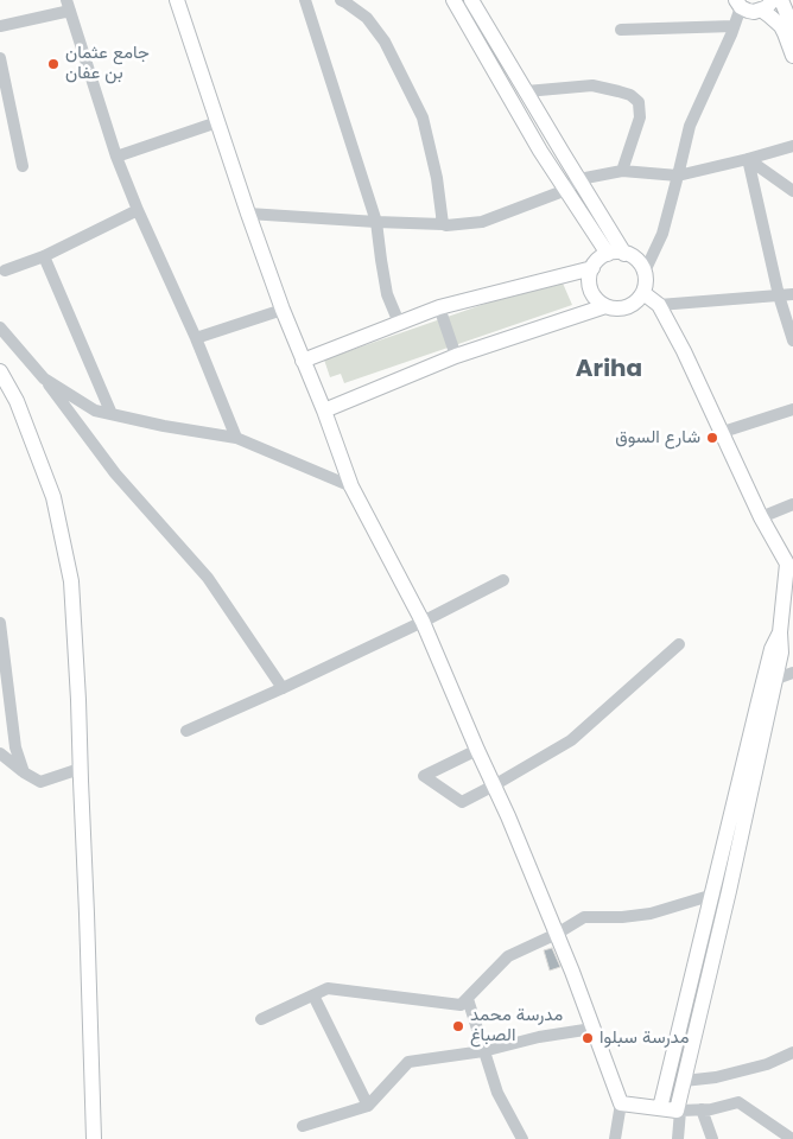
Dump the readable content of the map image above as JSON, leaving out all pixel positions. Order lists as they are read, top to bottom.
{
  "districts": ["Ariha"],
  "places": [
    "جامع عثمان بن عفان",
    "شارع السوق",
    "مدرسة محمد الصباغ",
    "مدرسة سبلوا"
  ]
}
